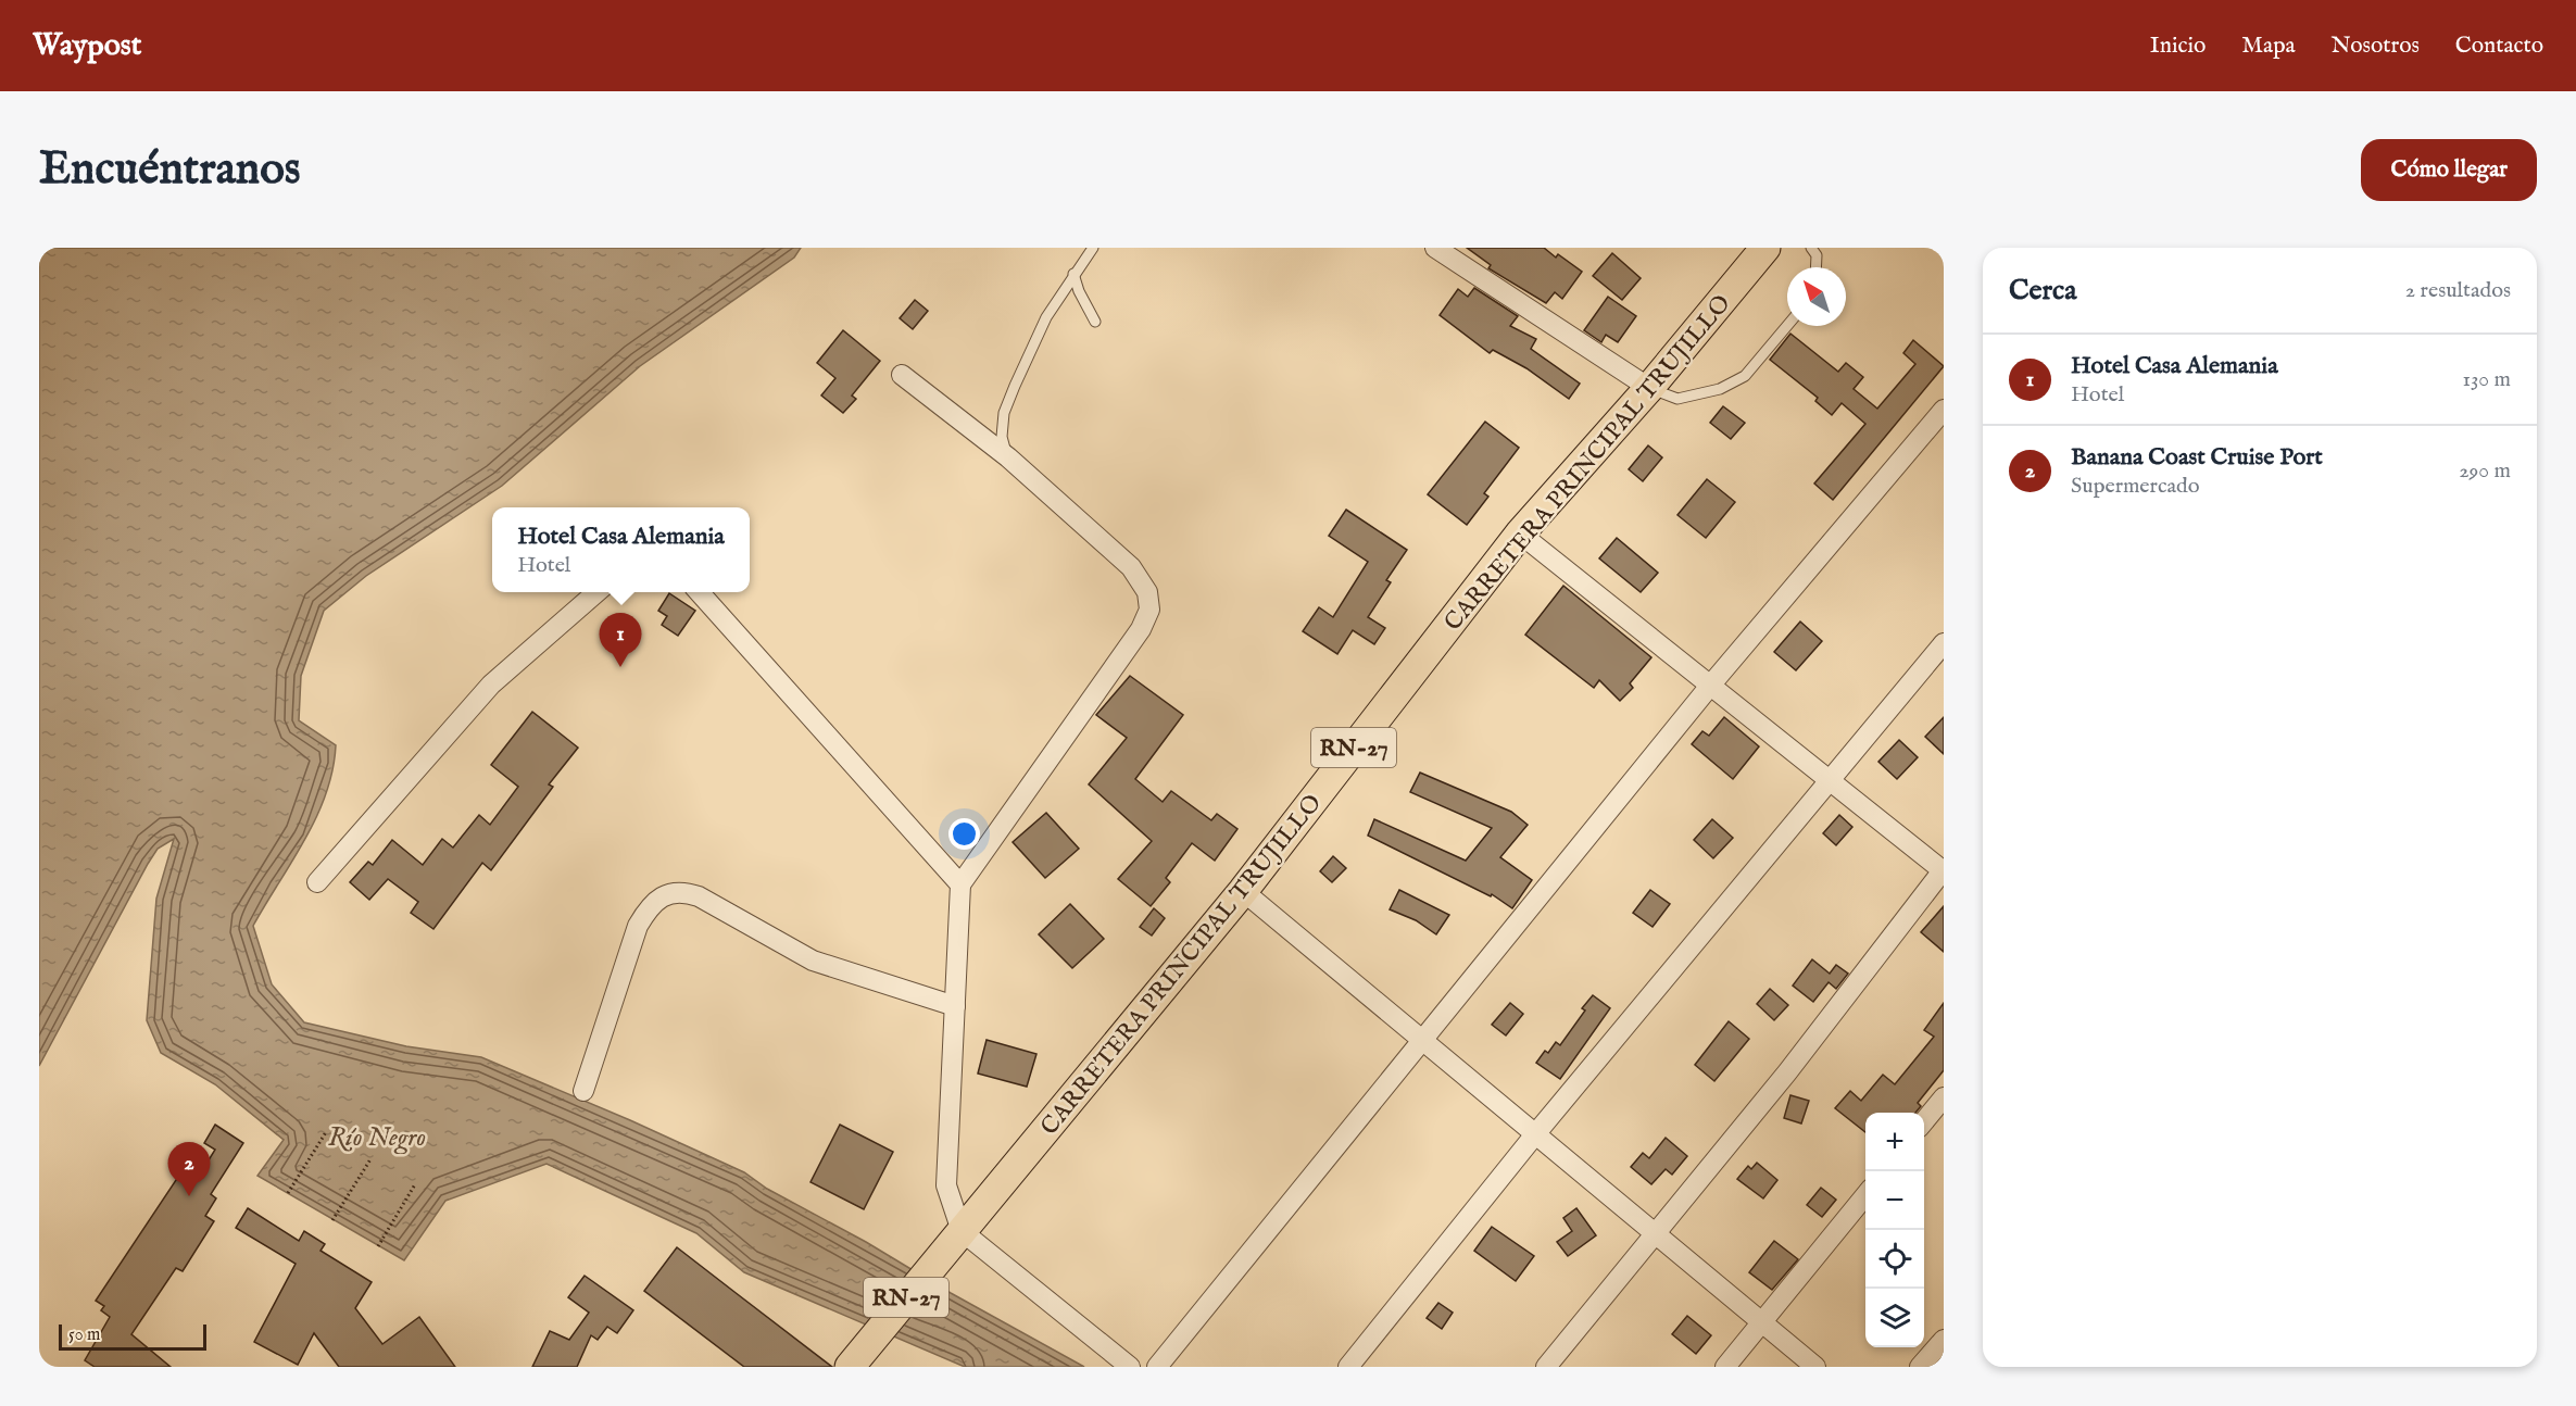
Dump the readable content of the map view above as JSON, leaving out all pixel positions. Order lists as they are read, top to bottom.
{
  "streets": {
    "main road": ["CARRETERA PRINCIPAL TRUJILLO", "RN-27"]
  },
  "water": ["Río Negro"],
  "scale_bar": "50 m",
  "north": "top left",
  "page": {
    "header": "Waypost",
    "nav": [
      "Inicio",
      "Mapa",
      "Nosotros",
      "Contacto"
    ],
    "buttons": "Cómo llegar",
    "title": "Encuéntranos",
    "heading": ["Cerca", "2 resultados"],
    "list": [
      {
        "mark": "1",
        "name": "Hotel Casa Alemania",
        "note": "Hotel",
        "value": "130 m"
      },
      {
        "mark": "2",
        "name": "Banana Coast Cruise Port",
        "note": "Supermercado",
        "value": "290 m"
      }
    ],
    "popup": ["Hotel Casa Alemania", "Hotel"],
    "pins": ["1", "2"],
    "map_buttons": ["+", "−"],
    "scale": "50 m"
  }
}
